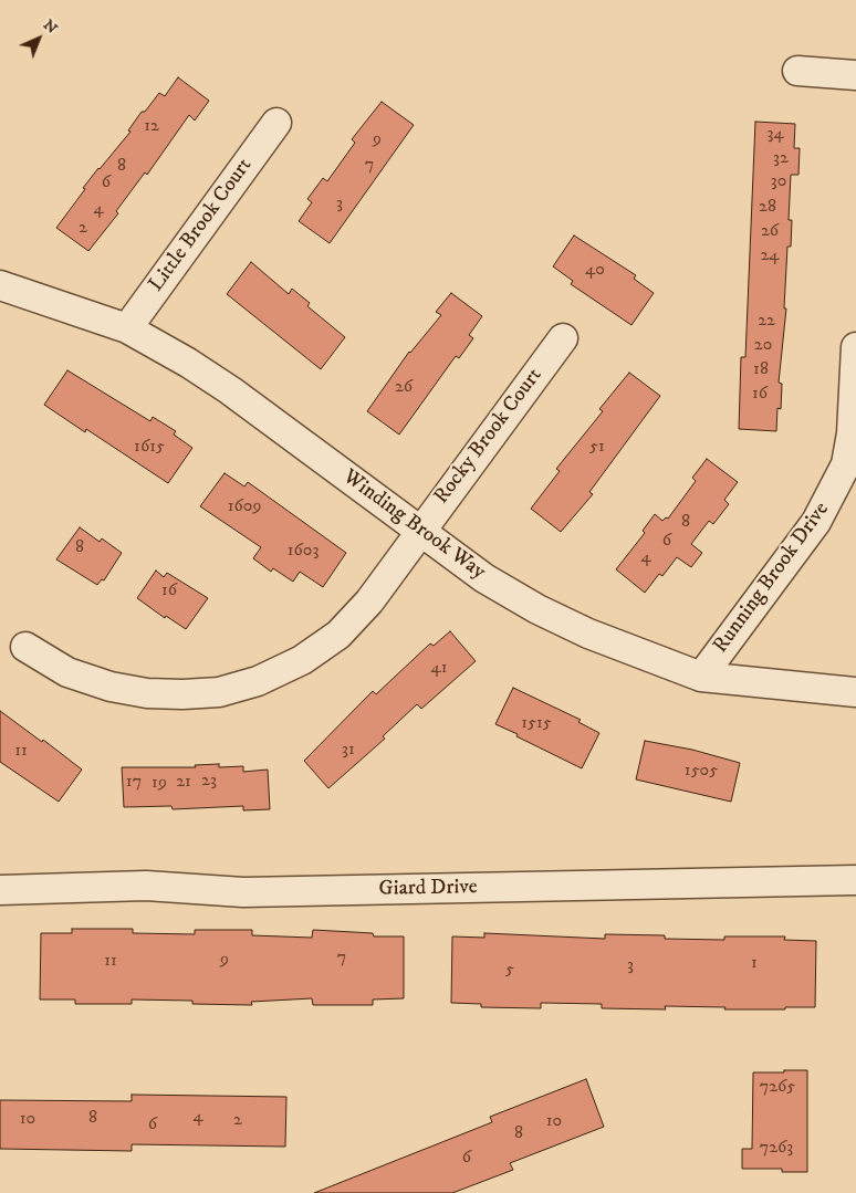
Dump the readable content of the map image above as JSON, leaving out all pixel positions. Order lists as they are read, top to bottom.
{
  "streets": {
    "street": [
      "Little Brook Court",
      "Rocky Brook Court",
      "Winding Brook Way",
      "Running Brook Drive",
      "Giard Drive"
    ]
  },
  "crossings": [
    ["Little Brook Court", "Winding Brook Way"],
    ["Rocky Brook Court", "Winding Brook Way"],
    ["Winding Brook Way", "Running Brook Drive"]
  ],
  "house_numbers": [
    "12",
    "34",
    "9",
    "32",
    "7",
    "8",
    "30",
    "6",
    "3",
    "28",
    "4",
    "2",
    "26",
    "24",
    "40",
    "22",
    "20",
    "18",
    "26",
    "16",
    "1615",
    "51",
    "1609",
    "8",
    "6",
    "8",
    "1603",
    "4",
    "16",
    "41",
    "1515",
    "31",
    "11",
    "1505",
    "23",
    "17",
    "21",
    "19",
    "7",
    "9",
    "11",
    "1",
    "3",
    "5",
    "7265",
    "4",
    "8",
    "10",
    "2",
    "10",
    "6",
    "8",
    "7263",
    "6"
  ],
  "north": "top right"
}
